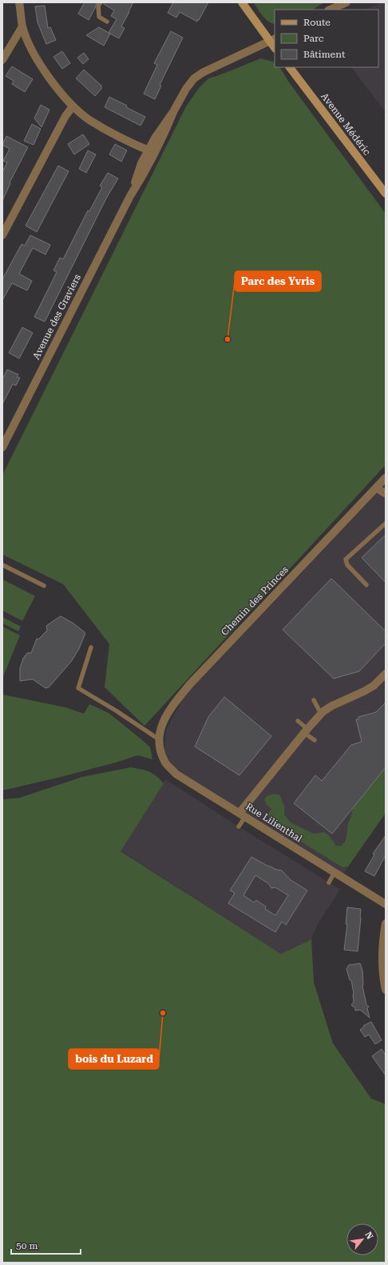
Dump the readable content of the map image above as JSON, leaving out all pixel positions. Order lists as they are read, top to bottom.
{
  "streets": {
    "main road": ["Avenue Médéric"],
    "street": ["Avenue des Graviers", "Chemin des Princes", "Rue Lilienthal"]
  },
  "crossings": [
    ["Chemin des Princes", "Rue Lilienthal"]
  ],
  "places": ["Parc des Yvris", "bois du Luzard"],
  "legend": ["Route", "Parc", "Bâtiment"],
  "scale_bar": "50 m",
  "north": "top right"
}
